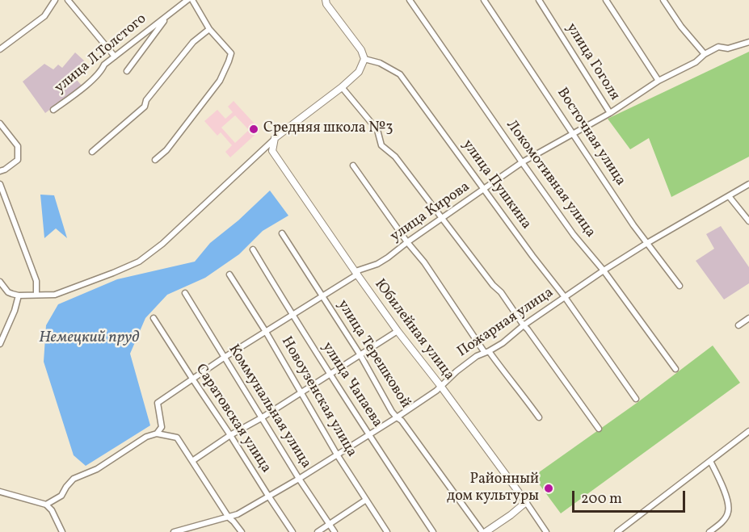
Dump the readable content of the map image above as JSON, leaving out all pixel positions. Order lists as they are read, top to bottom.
{
  "streets": {
    "main road": ["Юбилейная улица"],
    "street": [
      "улица Л.Толстого",
      "улица Гоголя",
      "Восточная улица",
      "Локомотивная улица",
      "улица Пушкина",
      "улица Кирова",
      "Пожарная улица",
      "улица Терешковой",
      "улица Чапаева",
      "Новоузенская улица",
      "Коммунальная улица",
      "Саратовская улица"
    ]
  },
  "crossings": [
    ["улица Гоголя", "улица Кирова"],
    ["Восточная улица", "улица Кирова"],
    ["Восточная улица", "Пожарная улица"],
    ["Локомотивная улица", "улица Кирова"],
    ["Локомотивная улица", "Пожарная улица"],
    ["улица Пушкина", "улица Кирова"],
    ["улица Пушкина", "Пожарная улица"],
    ["улица Кирова", "Юбилейная улица"],
    ["улица Кирова", "улица Терешковой"],
    ["улица Кирова", "улица Чапаева"],
    ["улица Кирова", "Новоузенская улица"],
    ["улица Кирова", "Коммунальная улица"],
    ["улица Кирова", "Саратовская улица"],
    ["Пожарная улица", "Юбилейная улица"],
    ["Пожарная улица", "улица Терешковой"],
    ["Пожарная улица", "улица Чапаева"],
    ["Пожарная улица", "Новоузенская улица"],
    ["Пожарная улица", "Коммунальная улица"],
    ["Пожарная улица", "Саратовская улица"]
  ],
  "water": ["Немецкий пруд"],
  "places": ["Средняя школа №3", "Районный дом культуры"],
  "scale_bar": "200 m"
}
